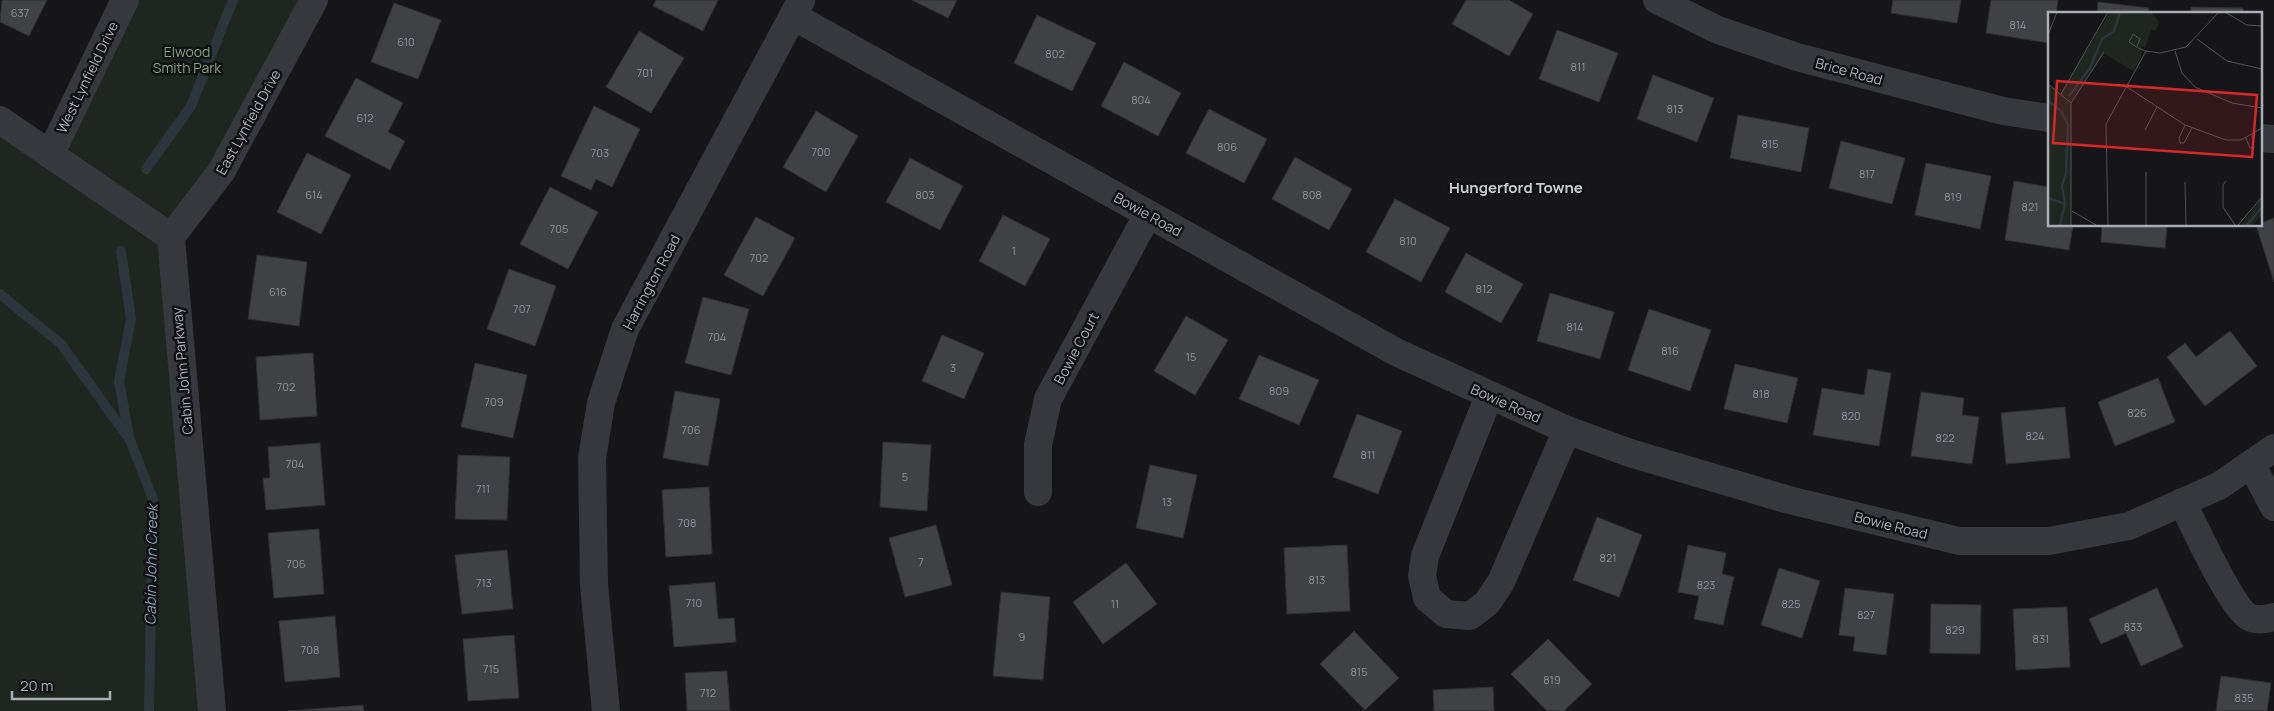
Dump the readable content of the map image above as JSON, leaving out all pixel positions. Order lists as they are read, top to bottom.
{
  "streets": {
    "street": [
      "Brice Road",
      "West Lynfield Drive",
      "East Lynfield Drive",
      "Bowie Road",
      "Harrington Road",
      "Bowie Court",
      "Cabin John Parkway"
    ]
  },
  "crossings": [
    ["East Lynfield Drive", "Cabin John Parkway"],
    ["Bowie Road", "Harrington Road"],
    ["Bowie Road", "Bowie Court"]
  ],
  "districts": ["Hungerford Towne"],
  "water": ["Cabin John Creek"],
  "parks": ["Elwood Smith Park"],
  "house_numbers": [
    "637",
    "814",
    "610",
    "802",
    "811",
    "701",
    "804",
    "813",
    "612",
    "815",
    "806",
    "700",
    "703",
    "817",
    "614",
    "803",
    "808",
    "819",
    "821",
    "705",
    "810",
    "1",
    "702",
    "812",
    "616",
    "707",
    "814",
    "704",
    "816",
    "15",
    "3",
    "702",
    "809",
    "818",
    "709",
    "826",
    "820",
    "706",
    "824",
    "822",
    "811",
    "704",
    "5",
    "711",
    "13",
    "708",
    "821",
    "7",
    "706",
    "813",
    "713",
    "823",
    "710",
    "11",
    "825",
    "827",
    "833",
    "829",
    "9",
    "831",
    "708",
    "715",
    "815",
    "819",
    "712",
    "835"
  ],
  "scale_bar": "20 m"
}
